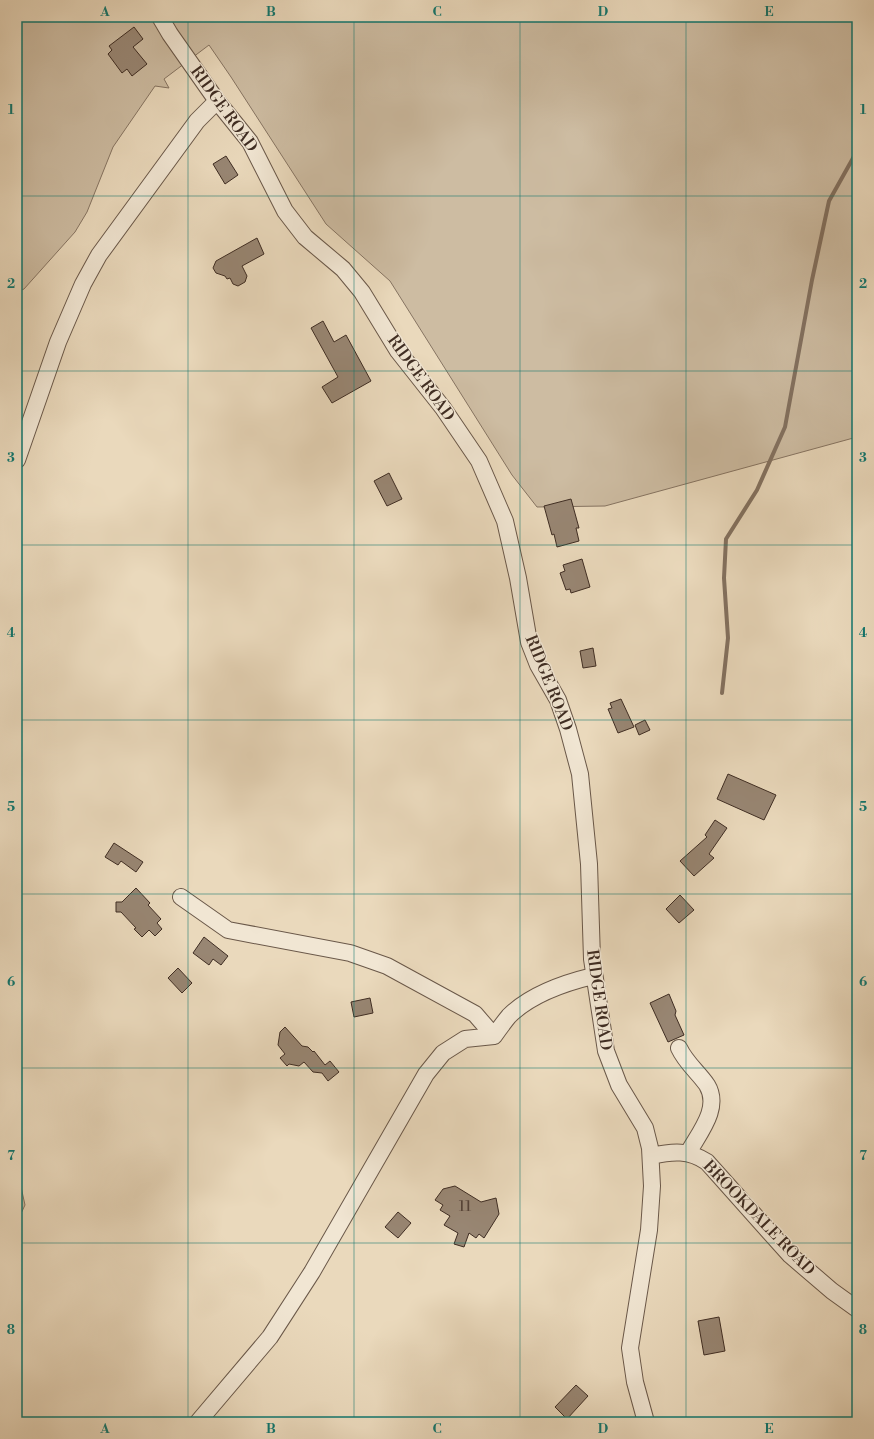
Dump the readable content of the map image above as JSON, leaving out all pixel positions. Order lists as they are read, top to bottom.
{
  "streets": {
    "street": ["RIDGE ROAD", "BROOKDALE ROAD"]
  },
  "crossings": [
    ["RIDGE ROAD", "BROOKDALE ROAD"]
  ],
  "house_numbers": ["11"],
  "grid": {
    "columns": [
      "A",
      "B",
      "C",
      "D",
      "E"
    ],
    "rows": [
      "1",
      "2",
      "3",
      "4",
      "5",
      "6",
      "7",
      "8"
    ]
  }
}
